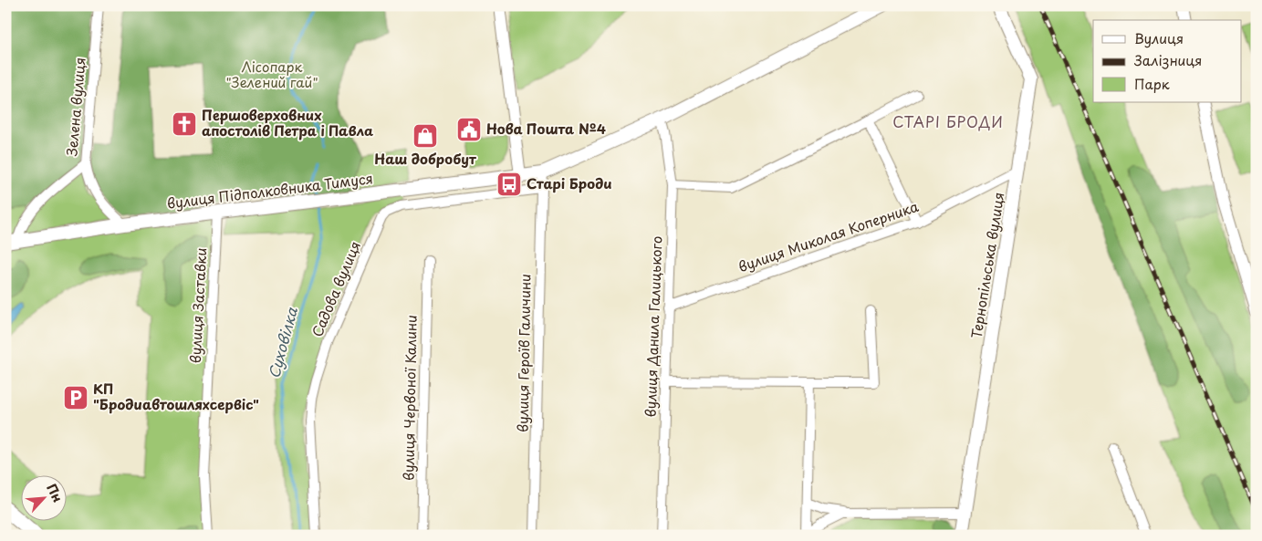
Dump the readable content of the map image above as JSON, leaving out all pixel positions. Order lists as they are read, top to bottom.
{
  "streets": {
    "main road": ["вулиця Підполковника Тимуся", "Тернопільська вулиця"],
    "street": [
      "Зелена вулиця",
      "вулиця Миколая Коперника",
      "Садова вулиця",
      "вулиця Заставки",
      "вулиця Данила Галицького",
      "вулиця Героїв Галичини",
      "вулиця Червоної Калини"
    ]
  },
  "crossings": [
    ["Зелена вулиця", "вулиця Підполковника Тимуся"],
    ["вулиця Підполковника Тимуся", "вулиця Заставки"],
    ["вулиця Підполковника Тимуся", "вулиця Данила Галицького"],
    ["вулиця Підполковника Тимуся", "вулиця Героїв Галичини"],
    ["вулиця Миколая Коперника", "Тернопільська вулиця"],
    ["вулиця Миколая Коперника", "вулиця Данила Галицького"],
    ["Садова вулиця", "вулиця Героїв Галичини"]
  ],
  "districts": ["СТАРІ БРОДИ"],
  "water": ["Суховілка"],
  "parks": ["Лісопарк \"Зелений гай\""],
  "places": {
    "church": ["Першоверховних апостолів Петра і Павла"],
    "public building": ["Нова Пошта №4"],
    "shop": ["Наш добробут"],
    "bus stop": ["Старі Броди"],
    "parking": ["КП \"Бродиавтошляхсервіс\""]
  },
  "legend": ["Вулиця", "Залізниця", "Парк"],
  "north": "top right"
}
